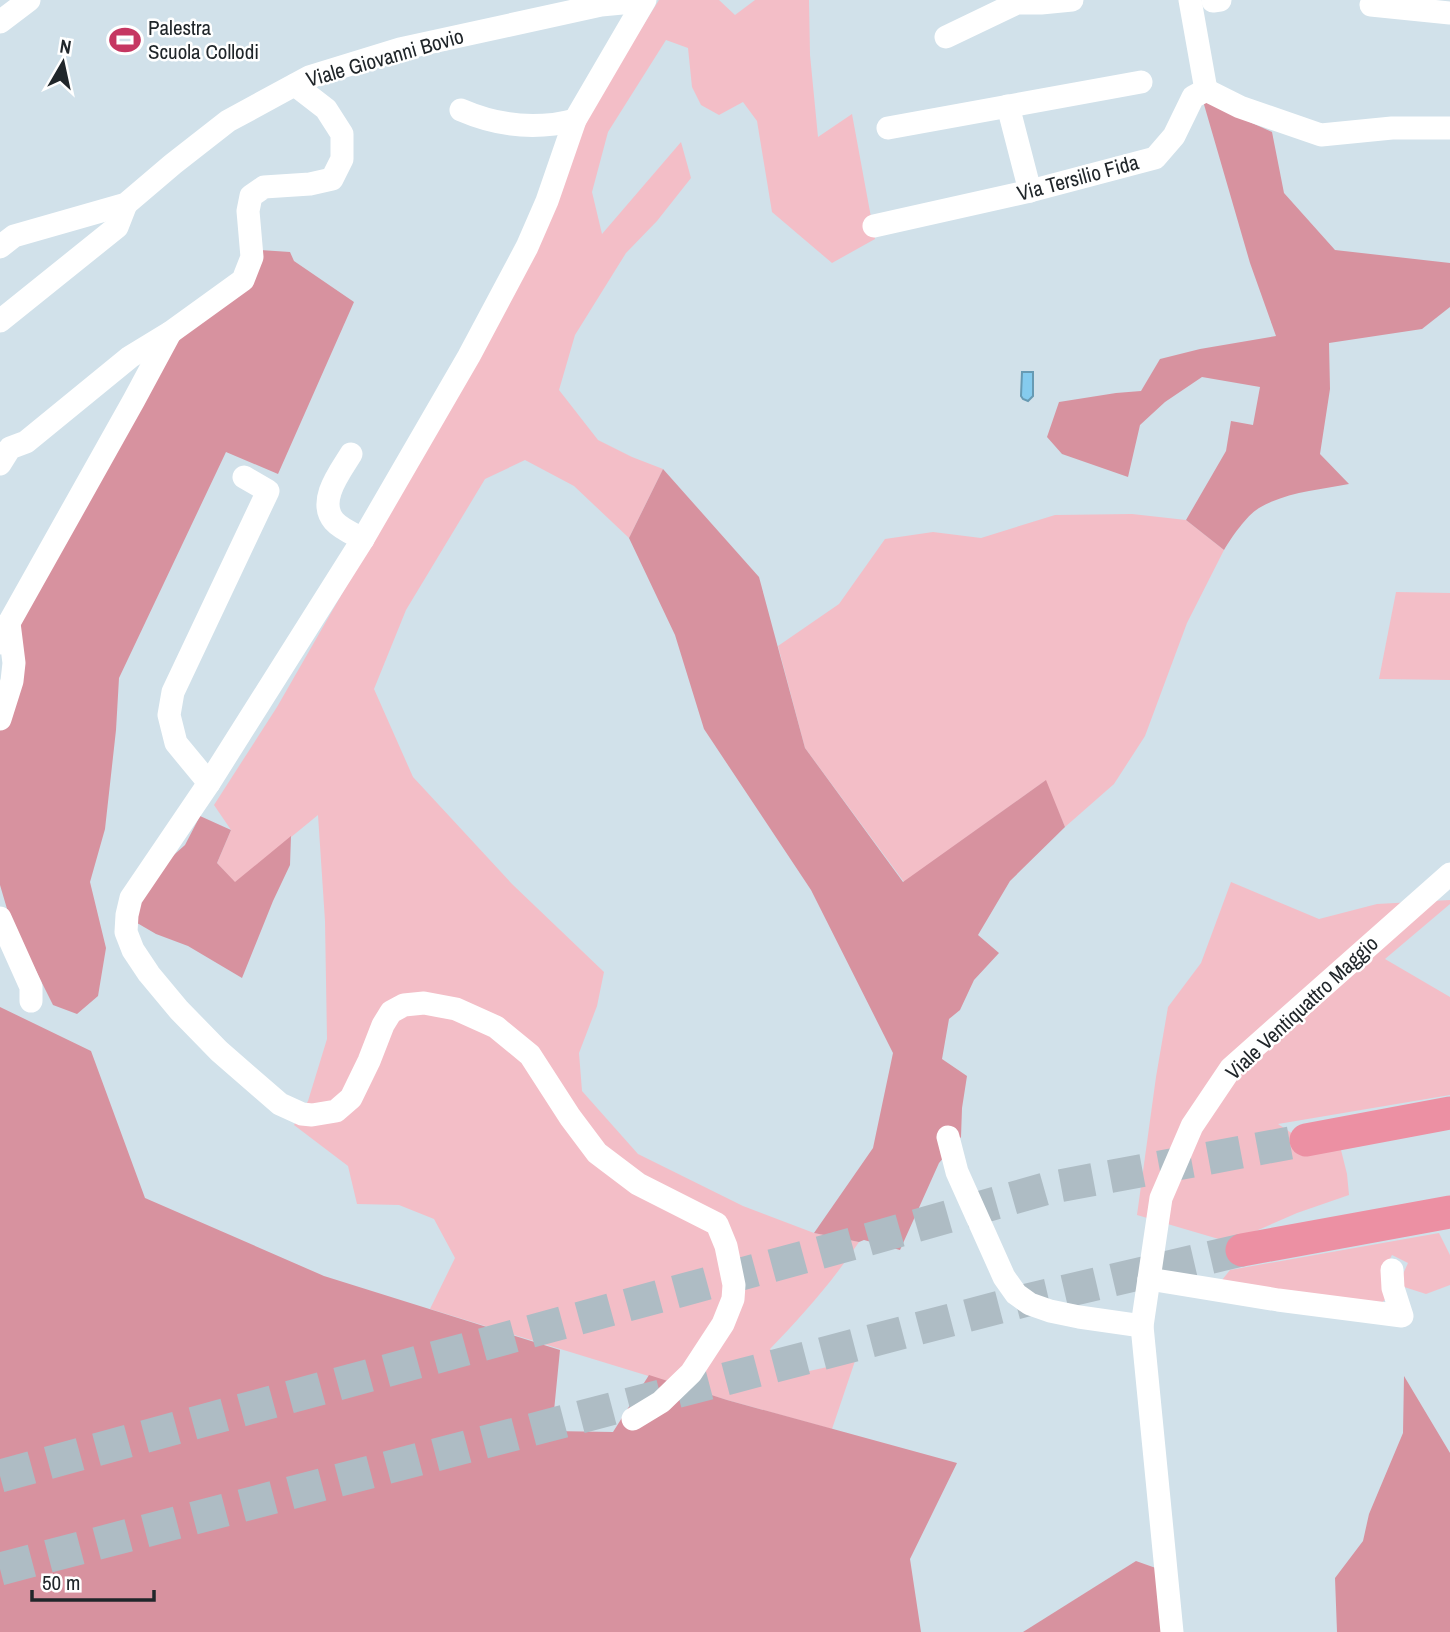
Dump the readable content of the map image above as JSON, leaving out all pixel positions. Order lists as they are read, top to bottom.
{
  "streets": {
    "street": ["Viale Giovanni Bovio", "Via Tersilio Fida", "Viale Ventiquattro Maggio"]
  },
  "places": {
    "sports": ["Palestra Scuola Collodi"]
  },
  "scale_bar": "50 m",
  "north": "top"
}
